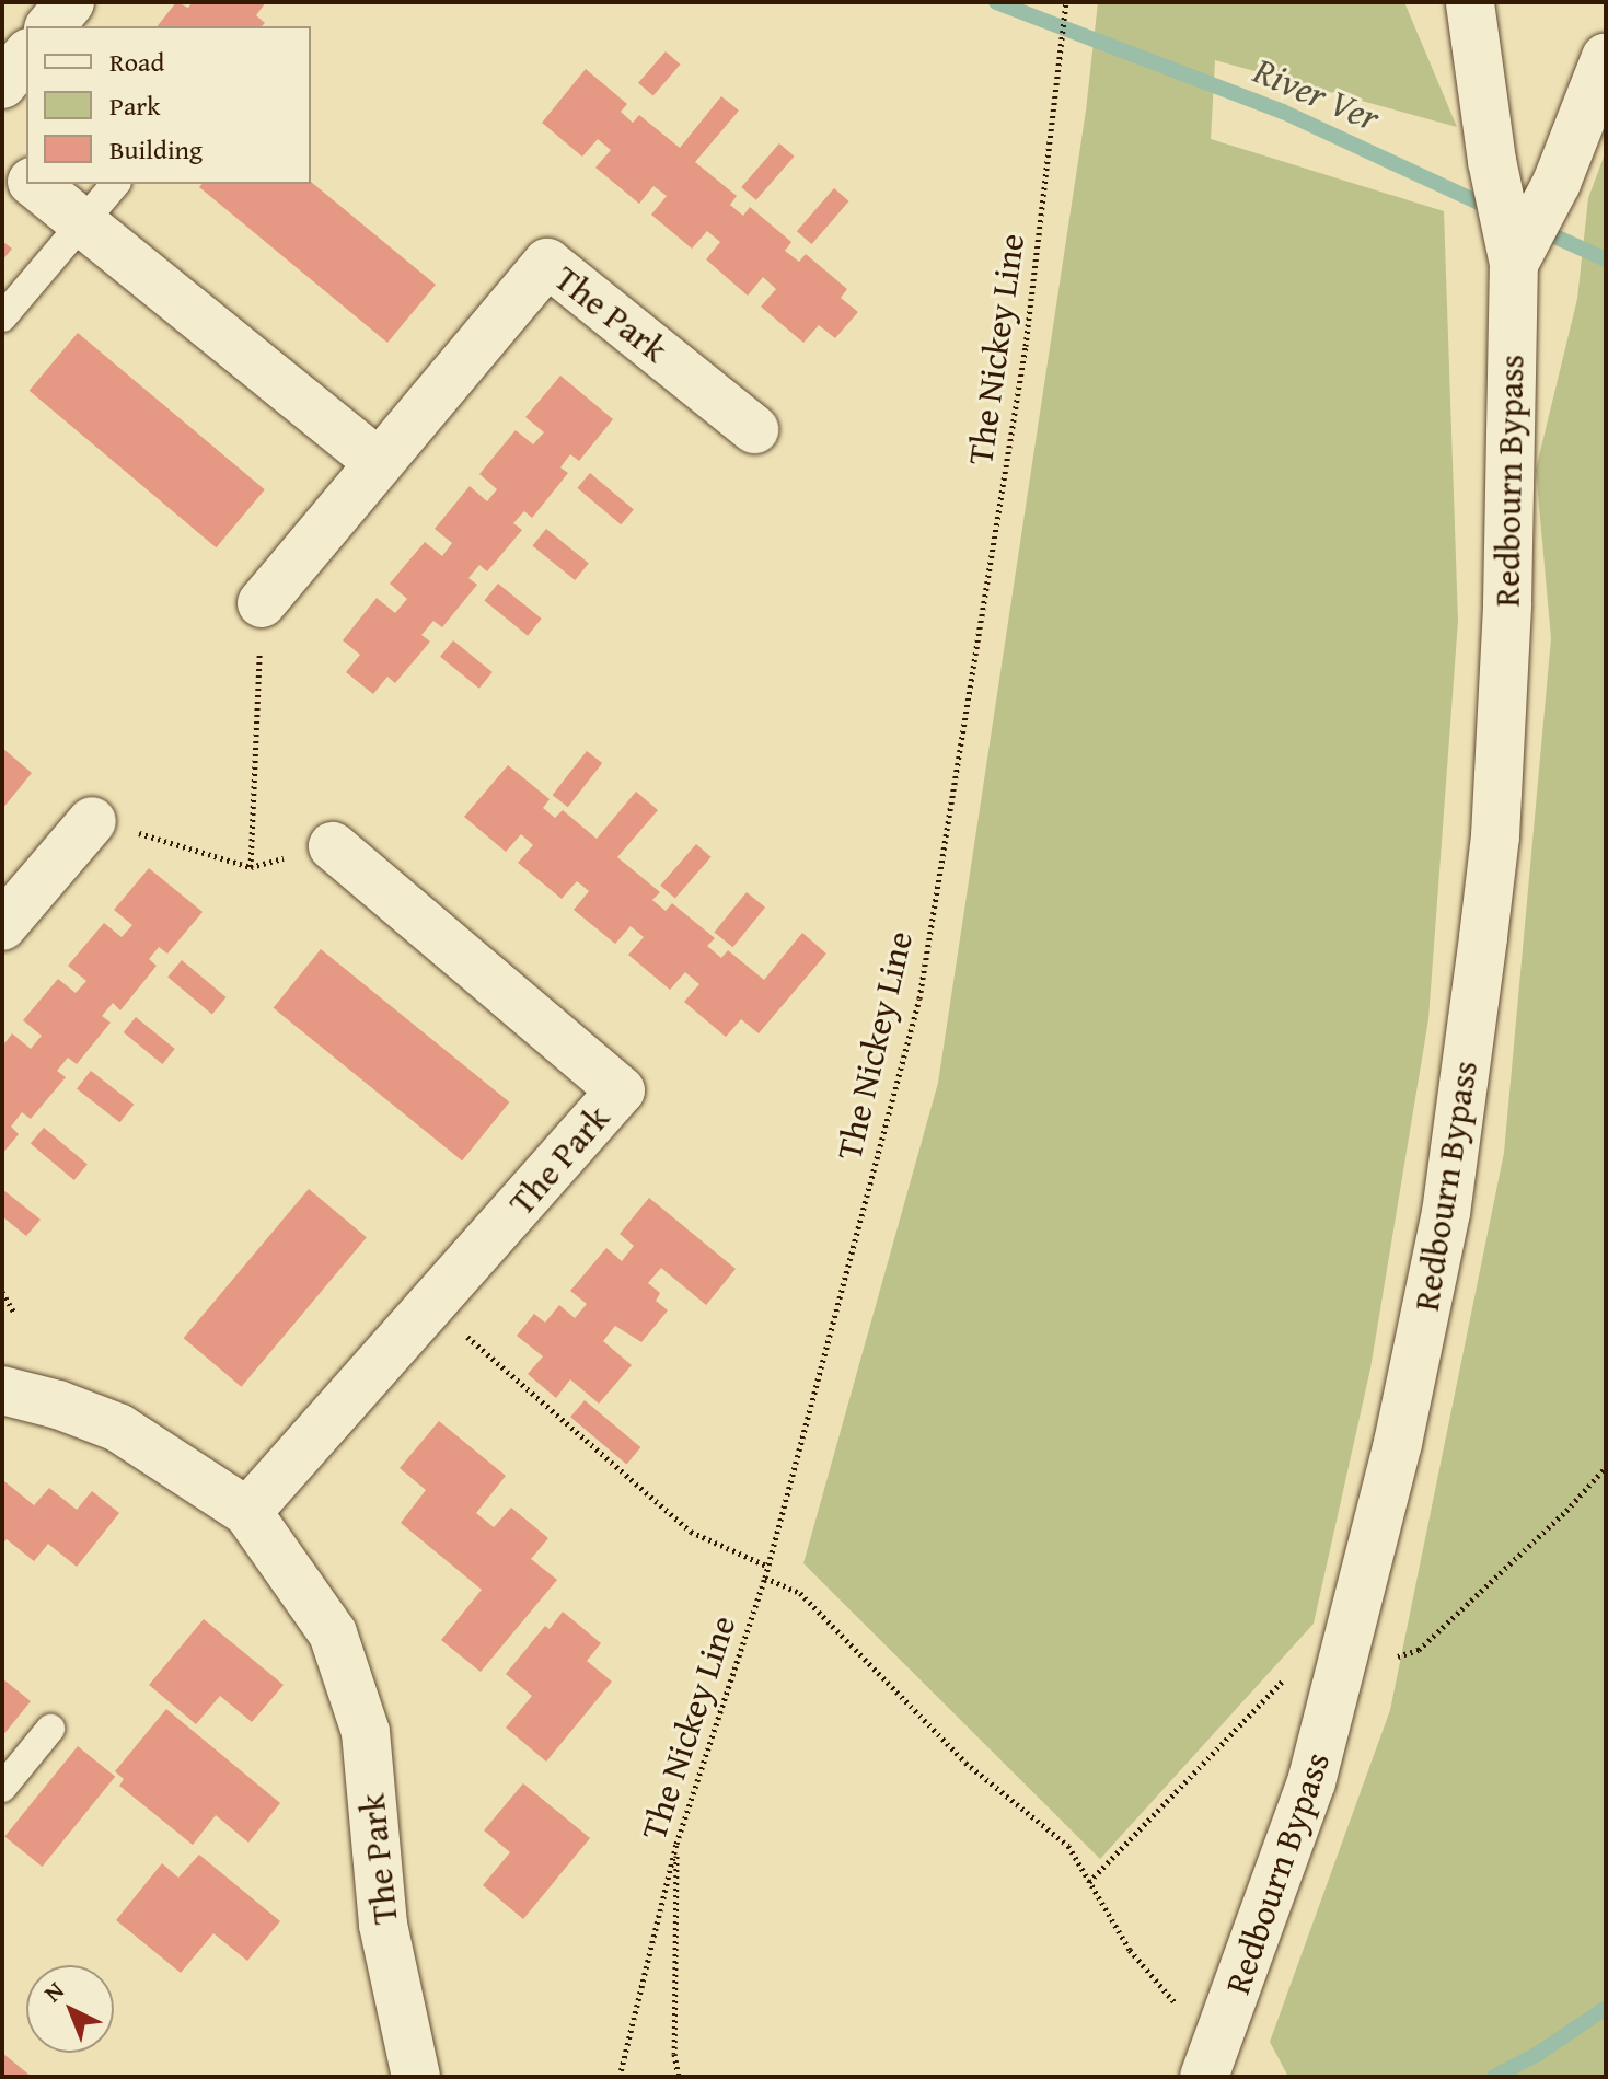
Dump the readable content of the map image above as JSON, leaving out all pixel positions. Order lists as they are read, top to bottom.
{
  "streets": {
    "street": ["The Park", "Redbourn Bypass"],
    "path": ["The Nickey Line"]
  },
  "water": ["River Ver"],
  "legend": ["Road", "Park", "Building"],
  "north": "top left"
}
